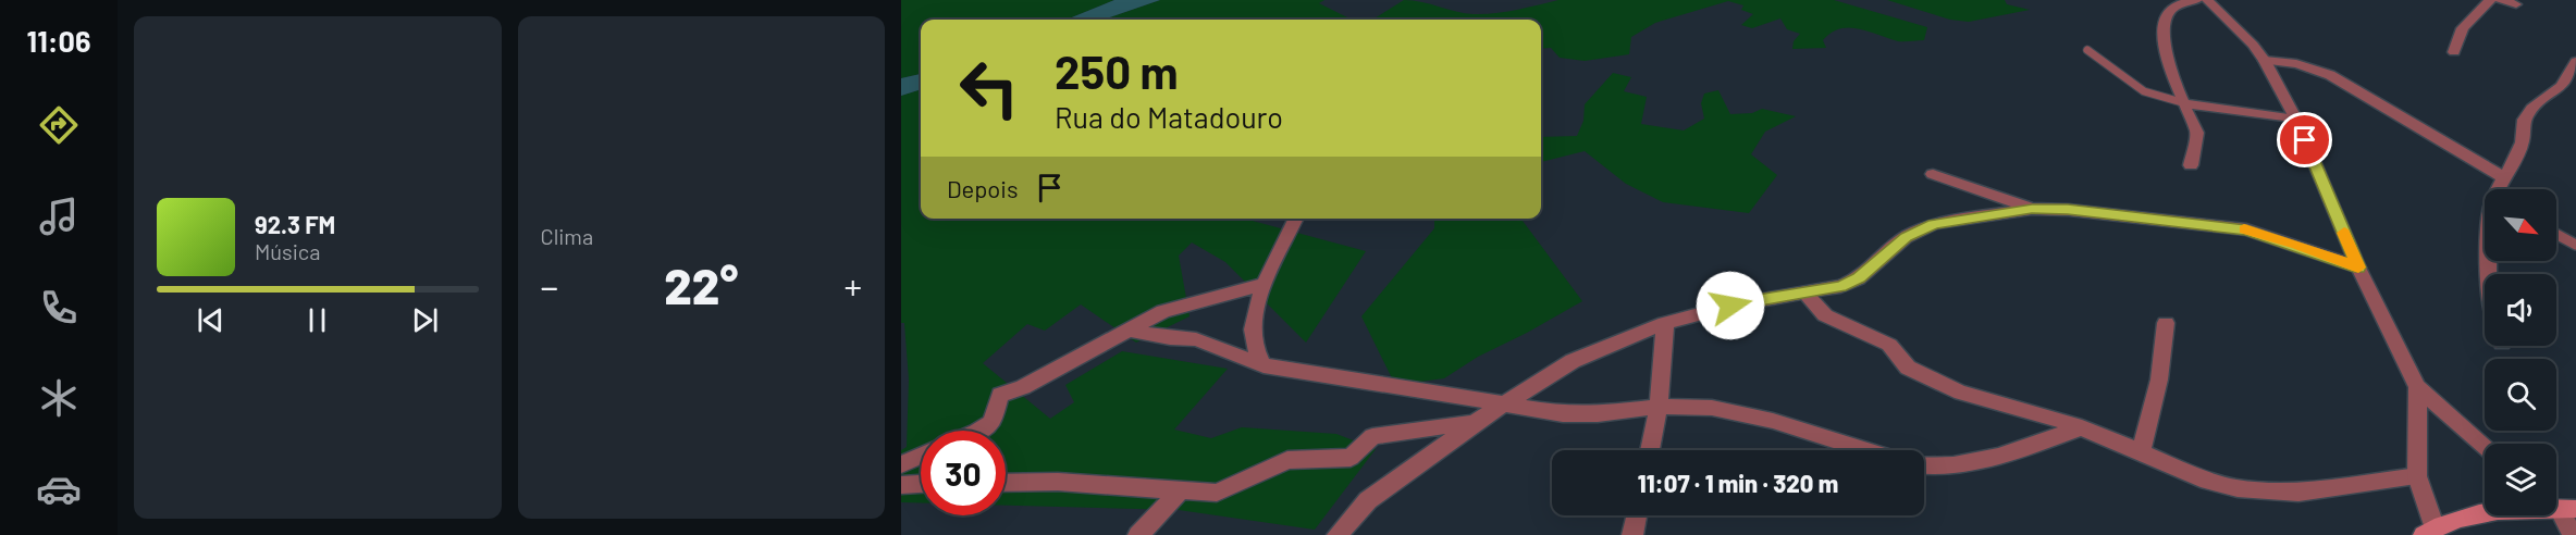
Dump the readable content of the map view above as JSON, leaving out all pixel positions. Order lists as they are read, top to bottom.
{
  "north": "bottom right",
  "page": {
    "tabs": "11:06",
    "tile": "Clima",
    "turn": ["250 m", "Rua do Matadouro"],
    "then": "Depois",
    "song": ["92.3 FM", "Música"],
    "heat": ["−", "22°", "+"],
    "limit": "30",
    "trip": "11:07 · 1 min · 320 m"
  }
}
